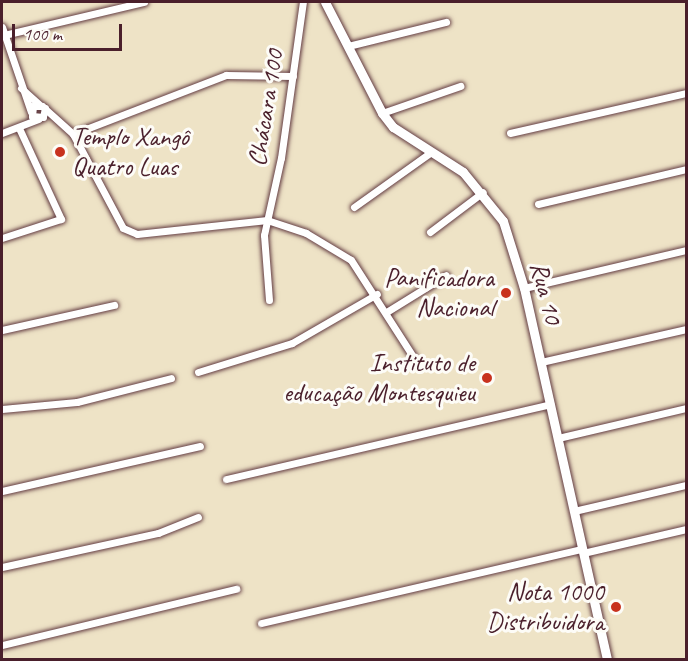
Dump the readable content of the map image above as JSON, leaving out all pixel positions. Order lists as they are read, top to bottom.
{
  "streets": {
    "street": ["Chácara 100", "Rua 10"]
  },
  "places": [
    "Templo Xangô Quatro Luas",
    "Panificadora Nacional",
    "Instituto de educação Montesquieu",
    "Nota 1000 Distribuidora"
  ],
  "scale_bar": "100 m"
}
